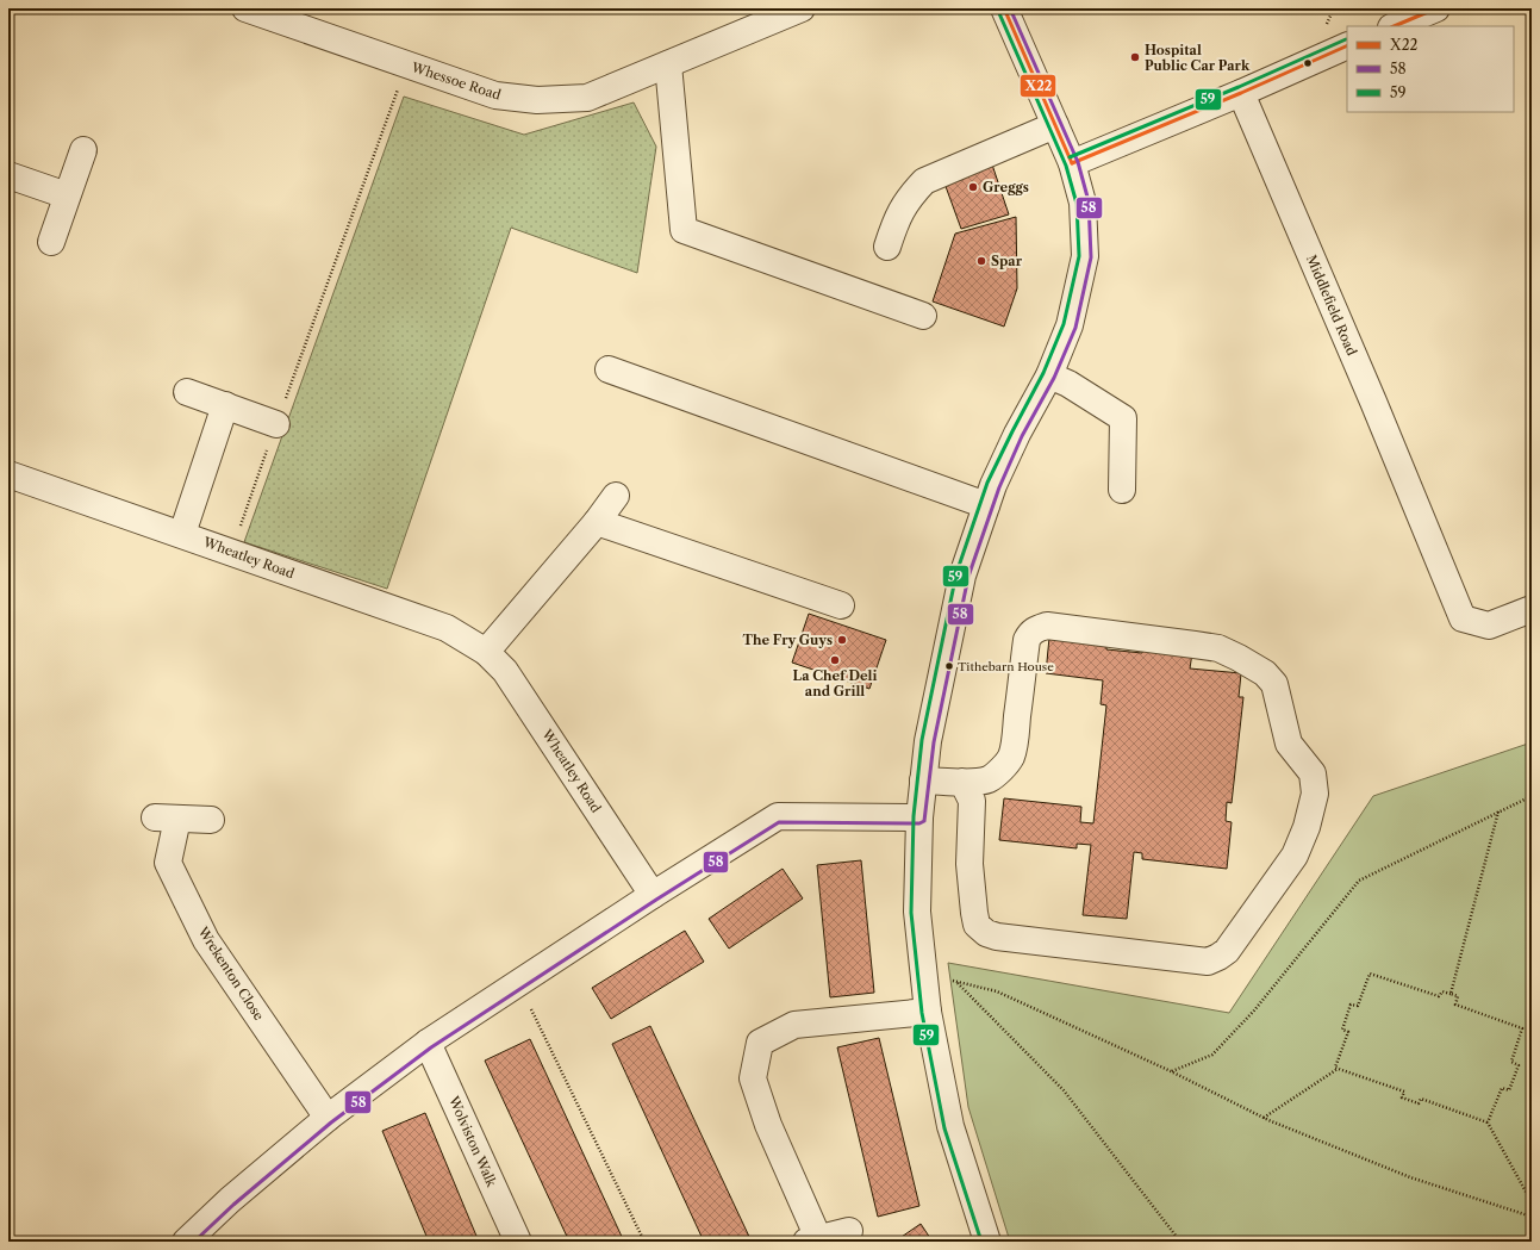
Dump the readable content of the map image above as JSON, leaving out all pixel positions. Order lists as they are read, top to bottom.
{
  "streets": {
    "street": [
      "Whessoe Road",
      "Middlefield Road",
      "Wheatley Road",
      "Wrekenton Close",
      "Wolviston Walk"
    ]
  },
  "places": [
    "Hospital Public Car Park",
    "Greggs",
    "Spar",
    "The Fry Guys",
    "La Chef Deli and Grill",
    "Tithebarn House"
  ],
  "lines": ["transit line X22", "transit line 58", "transit line 59"],
  "legend": ["X22", "58", "59"]
}
